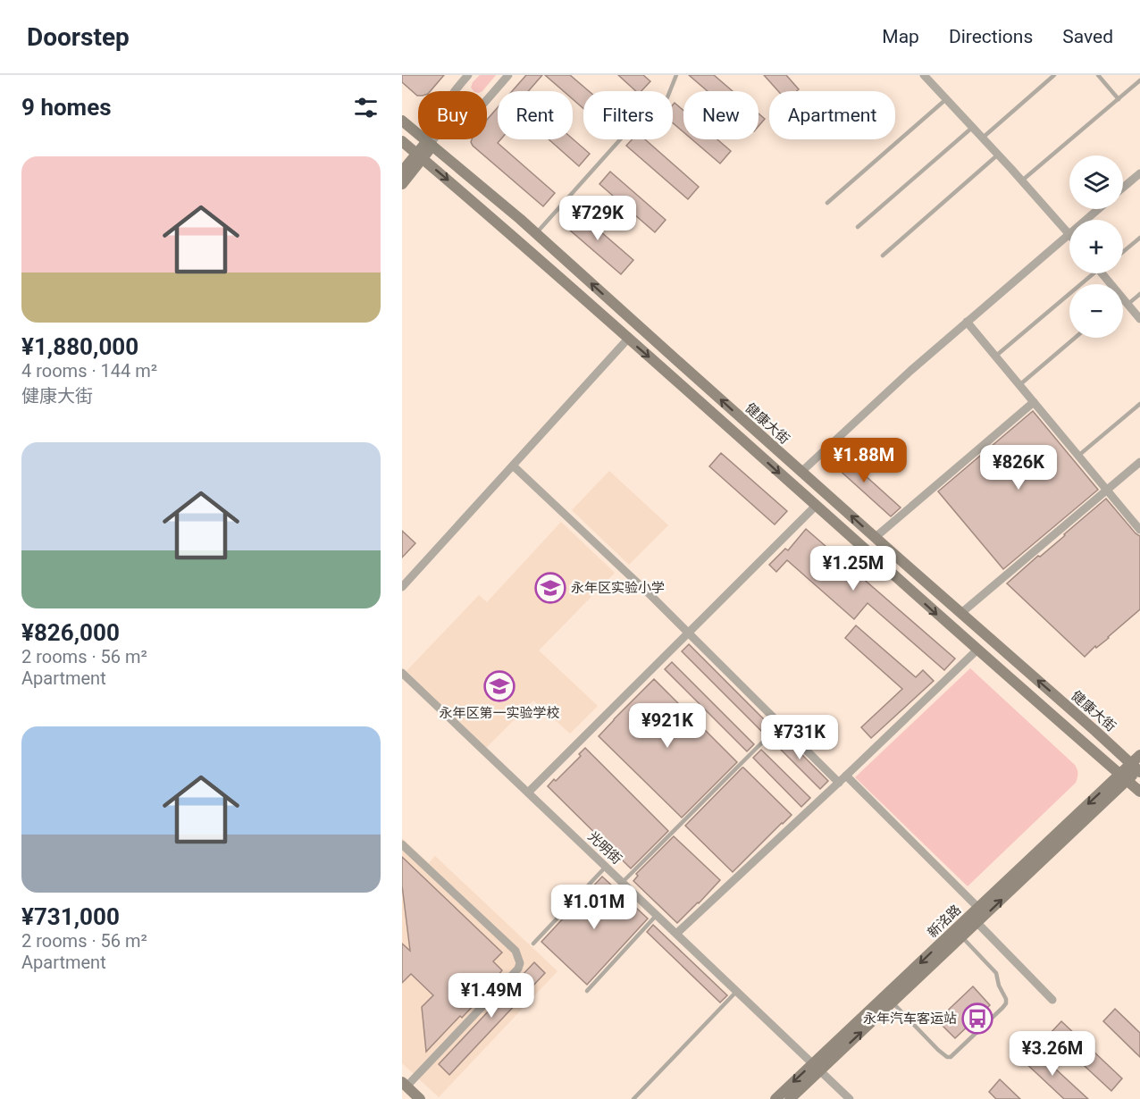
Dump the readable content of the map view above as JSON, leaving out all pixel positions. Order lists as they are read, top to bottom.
{
  "streets": {
    "main road": ["健康大街", "新洺路"],
    "street": ["光明街"]
  },
  "crossings": [
    ["健康大街", "新洺路"],
    ["光明街", "新洺路"]
  ],
  "places": {
    "school or university": ["永年区实验小学", "永年区第一实验学校"],
    "bus stop": ["永年汽车客运站"]
  },
  "page": {
    "header": "Doorstep",
    "nav": ["Map", "Directions", "Saved"],
    "heading": "9 homes",
    "chip": [
      "Buy",
      "Rent",
      "Filters",
      "New",
      "Apartment"
    ],
    "list": [
      {
        "name": "¥1,880,000",
        "note": "4 rooms · 144 m² · 健康大街"
      },
      {
        "name": "¥826,000",
        "note": "2 rooms · 56 m² · Apartment"
      },
      {
        "name": "¥731,000",
        "note": "2 rooms · 56 m² · Apartment"
      }
    ],
    "map_buttons": ["+", "−"],
    "price": [
      "¥729K",
      "¥1.88M",
      "¥826K",
      "¥1.25M",
      "¥921K",
      "¥731K",
      "¥1.01M",
      "¥1.49M",
      "¥3.26M"
    ]
  }
}
